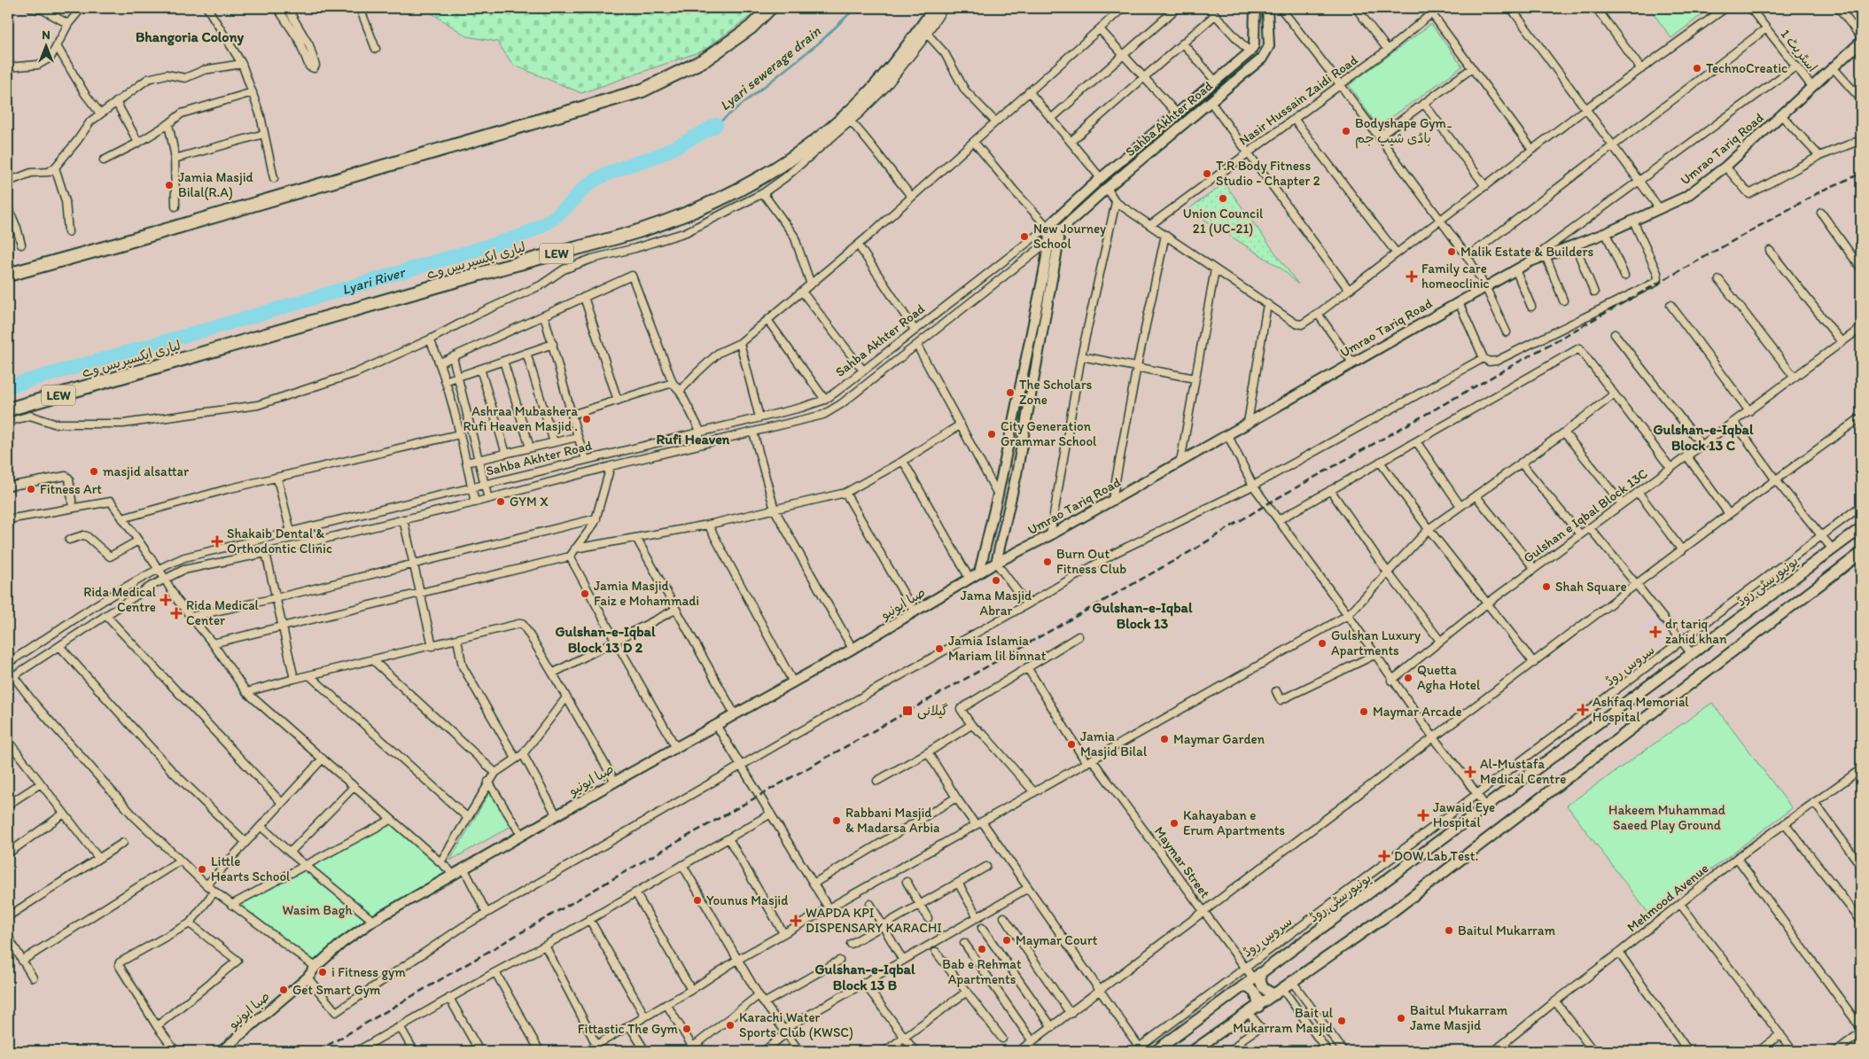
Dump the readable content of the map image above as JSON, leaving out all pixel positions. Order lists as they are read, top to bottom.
{
  "streets": {
    "highway": ["LEW", "لیاری ایکسپریس وے"],
    "main road": [
      "Sahba Akhter Road",
      "Umrao Tariq Road",
      "یونیورسٹی روڈ",
      "صبا ایونیو"
    ],
    "street": [
      "اسٹریٹ 1",
      "Nasir Hussain Zaidi Road",
      "Gulshan e Iqbal Block 13C",
      "سروس روڈ",
      "Maymar Street",
      "Mehmood Avenue"
    ]
  },
  "crossings": [
    ["اسٹریٹ 1", "Umrao Tariq Road"],
    ["Umrao Tariq Road", "صبا ایونیو"],
    ["یونیورسٹی روڈ", "Maymar Street"],
    ["سروس روڈ", "Maymar Street"]
  ],
  "districts": [
    "Bhangoria Colony",
    "Gulshan-e-Iqbal Block 13 C",
    "Rufi Heaven",
    "Gulshan-e-Iqbal Block 13",
    "Gulshan-e-Iqbal Block 13 D 2",
    "Gulshan-e-Iqbal Block 13 B"
  ],
  "water": ["Lyari sewerage drain", "Lyari River"],
  "parks": ["Hakeem Muhammad Saeed Play Ground", "Wasim Bagh"],
  "places": {
    "other": [
      "TechnoCreatic",
      "Bodyshape Gym۔ باڈی شیپ جم",
      "T.R Body Fitness Studio - Chapter 2",
      "Jamia Masjid Bilal(R.A)",
      "Union Council 21 (UC-21)",
      "New Journey School",
      "Malik Estate & Builders",
      "The Scholars Zone",
      "Ashraa Mubashera Rufi Heaven Masjid .",
      "City Generation Grammar School",
      "masjid alsattar",
      "Fitness Art",
      "GYM X",
      "Burn Out Fitness Club",
      "Jama Masjid Abrar",
      "Shah Square",
      "Jamia Masjid Faiz e Mohammadi",
      "Gulshan Luxury Apartments",
      "Jamia Islamia Mariam lil binnat",
      "Quetta Agha Hotel",
      "Maymar Arcade",
      "Maymar Garden",
      "Jamia Masjid Bilal",
      "Rabbani Masjid & Madarsa Arbia",
      "Kahayaban e Erum Apartments",
      "Little Hearts School",
      "Younus Masjid",
      "Baitul Mukarram",
      "Maymar Court",
      "Bab e Rehmat Apartments",
      "i Fitness gym",
      "Get Smart Gym",
      "Baitul Mukarram Jame Masjid",
      "Bait ul Mukarram Masjid",
      "Karachi Water Sports Club (KWSC)",
      "Fittastic The Gym"
    ],
    "health": [
      "Family care homeoclinic",
      "Shakaib Dental & Orthodontic Clinic",
      "Rida Medical Centre",
      "Rida Medical Center",
      "dr tariq zahid khan",
      "Ashfaq Memorial Hospital",
      "Al-Mustafa Medical Centre",
      "Jawaid Eye Hospital",
      "DOW Lab Test.",
      "WAPDA KPI DISPENSARY KARACHI"
    ],
    "transit": ["گیلانی"]
  },
  "north": "top"
}
